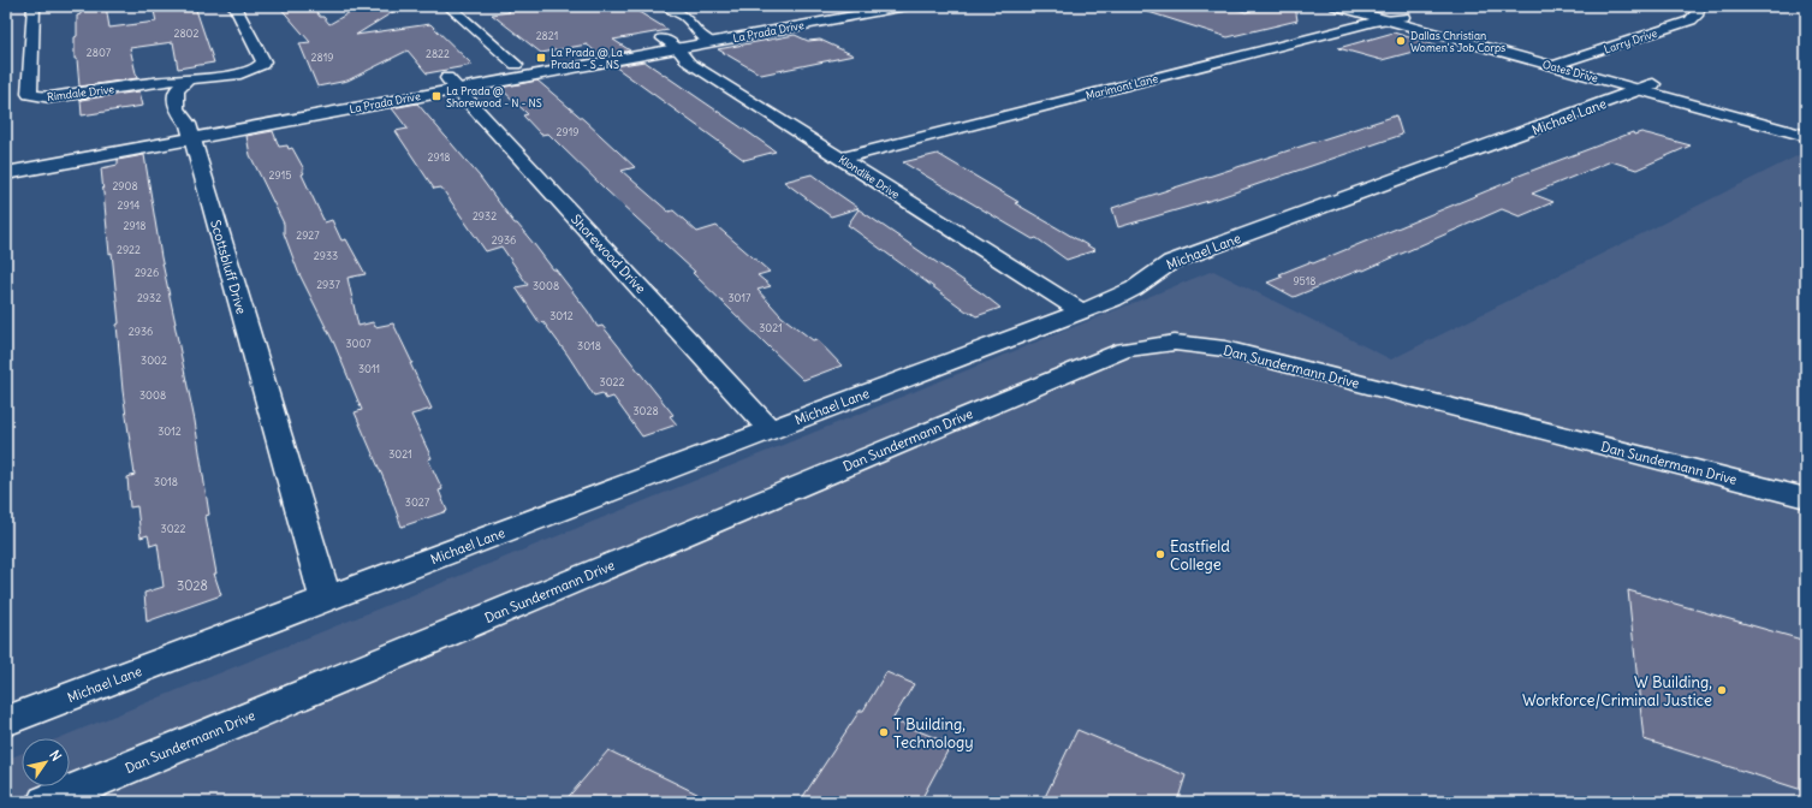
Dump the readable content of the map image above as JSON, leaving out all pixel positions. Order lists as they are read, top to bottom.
{
  "streets": {
    "main road": ["La Prada Drive", "Oates Drive"],
    "street": [
      "Larry Drive",
      "Marimont Lane",
      "Rimdale Drive",
      "Michael Lane",
      "Klondike Drive",
      "Shorewood Drive",
      "Scottsbluff Drive",
      "Dan Sundermann Drive"
    ]
  },
  "crossings": [
    ["La Prada Drive", "Klondike Drive"],
    ["La Prada Drive", "Shorewood Drive"],
    ["La Prada Drive", "Scottsbluff Drive"],
    ["Larry Drive", "Oates Drive"],
    ["Oates Drive", "Marimont Lane"],
    ["Oates Drive", "Michael Lane"],
    ["Marimont Lane", "Klondike Drive"],
    ["Rimdale Drive", "Scottsbluff Drive"],
    ["Michael Lane", "Klondike Drive"],
    ["Michael Lane", "Shorewood Drive"],
    ["Michael Lane", "Scottsbluff Drive"]
  ],
  "places": {
    "other": [
      "Dallas Christian Women's Job Corps",
      "Eastfield College",
      "W Building, Workforce/Criminal Justice",
      "T Building, Technology"
    ],
    "transit": ["La Prada @ La Prada - S - NS", "La Prada @ Shorewood - N - NS"]
  },
  "house_numbers": [
    "2802",
    "2821",
    "2807",
    "2822",
    "2819",
    "2919",
    "2918",
    "2915",
    "2908",
    "2914",
    "2932",
    "2918",
    "2927",
    "2936",
    "2922",
    "2933",
    "2926",
    "9518",
    "2937",
    "3008",
    "2932",
    "3017",
    "3012",
    "3021",
    "2936",
    "3007",
    "3018",
    "3002",
    "3011",
    "3022",
    "3008",
    "3028",
    "3012",
    "3021",
    "3018",
    "3027",
    "3022",
    "3028"
  ],
  "north": "top right"
}
